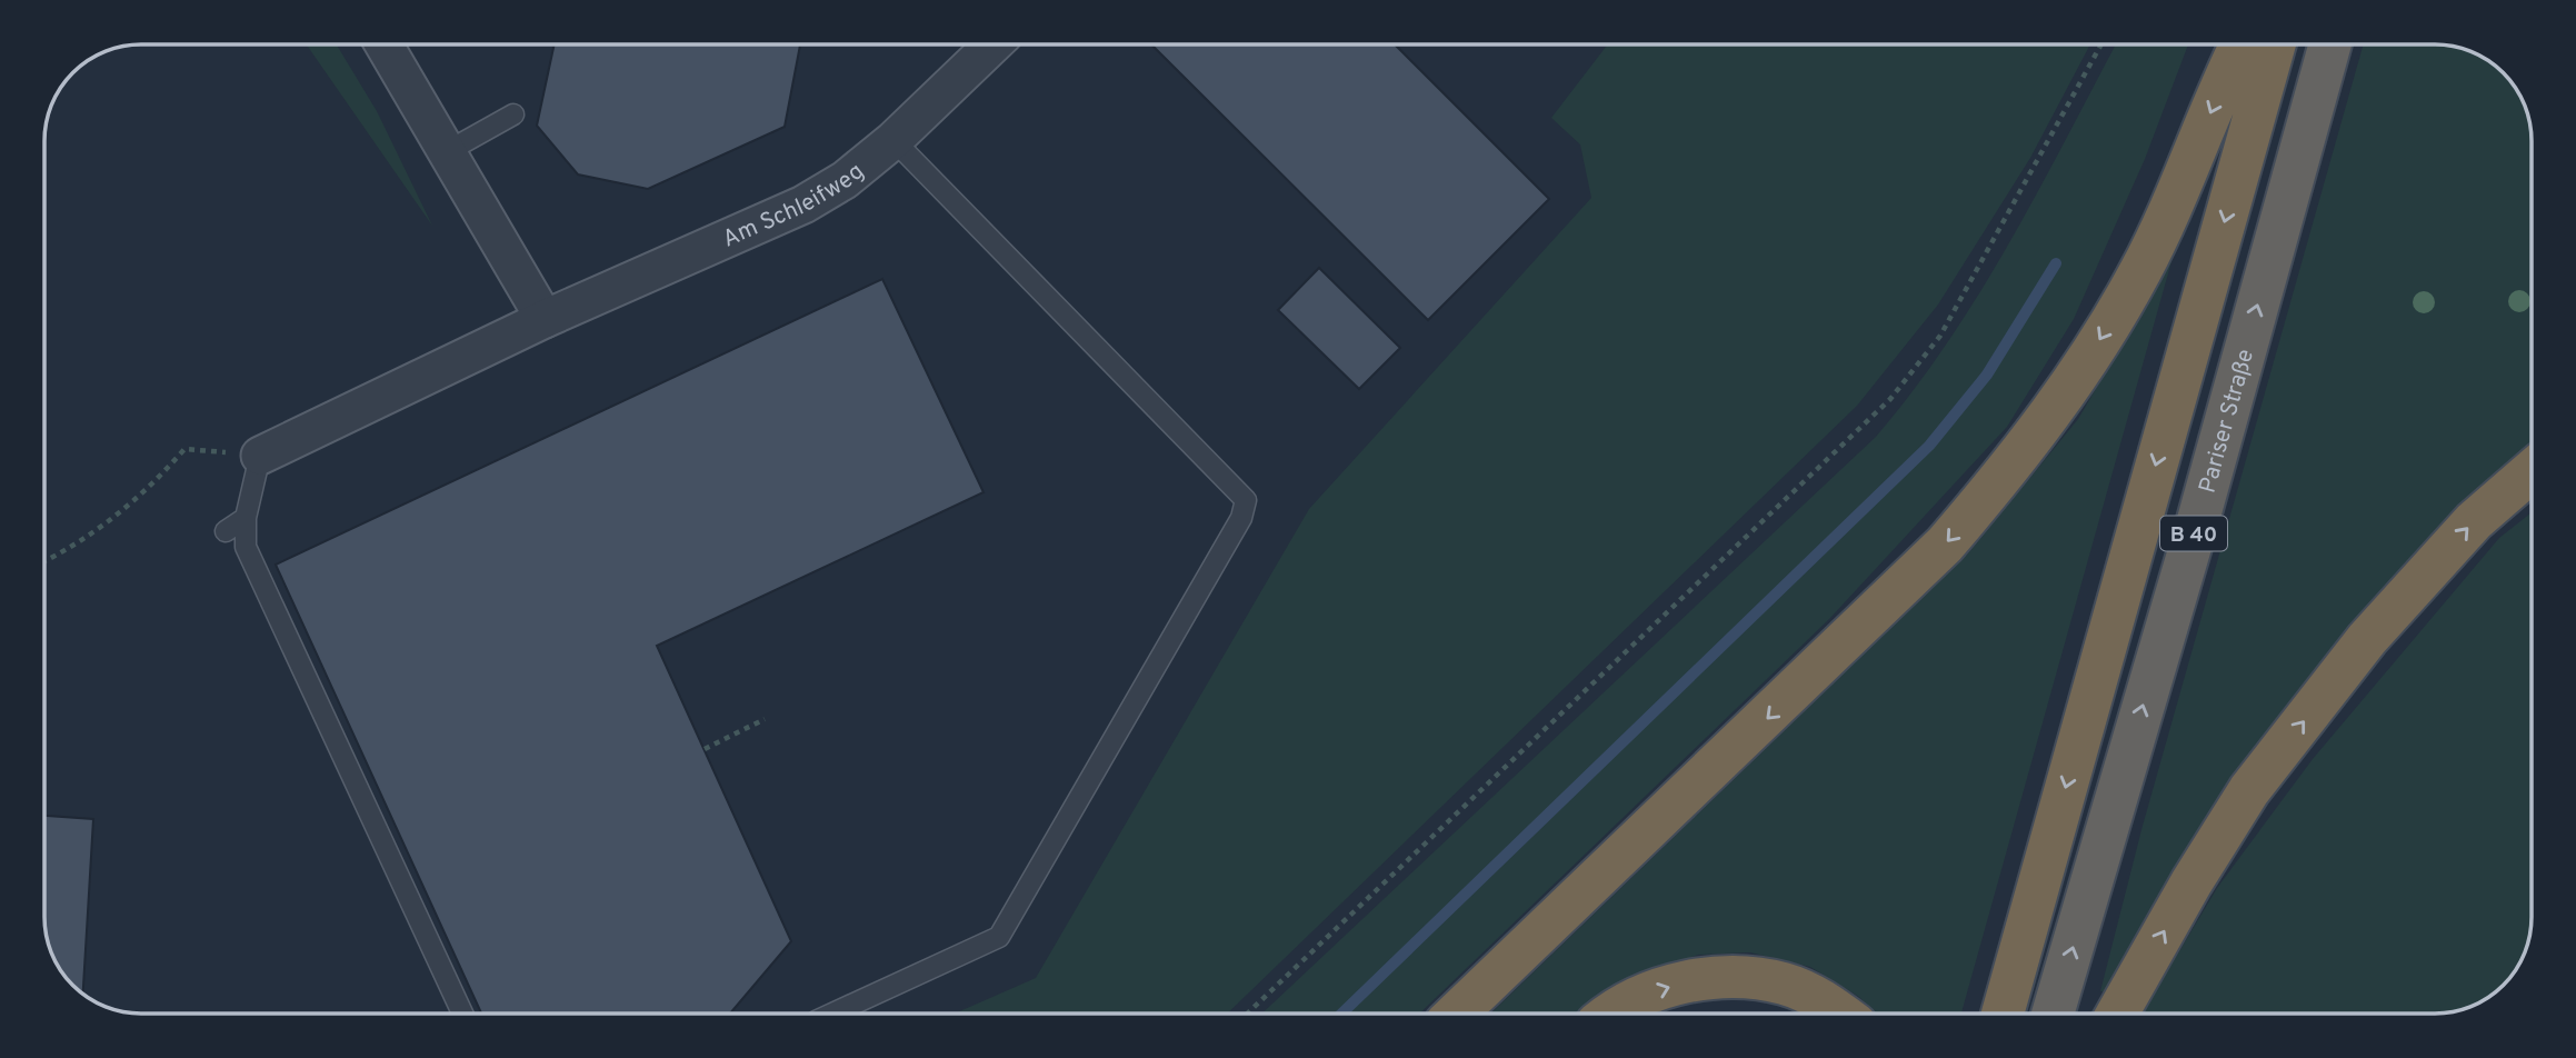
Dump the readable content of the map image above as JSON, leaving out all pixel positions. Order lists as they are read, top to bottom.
{
  "streets": {
    "highway": ["Pariser Straße", "B 40"],
    "street": ["Am Schleifweg"]
  }
}
